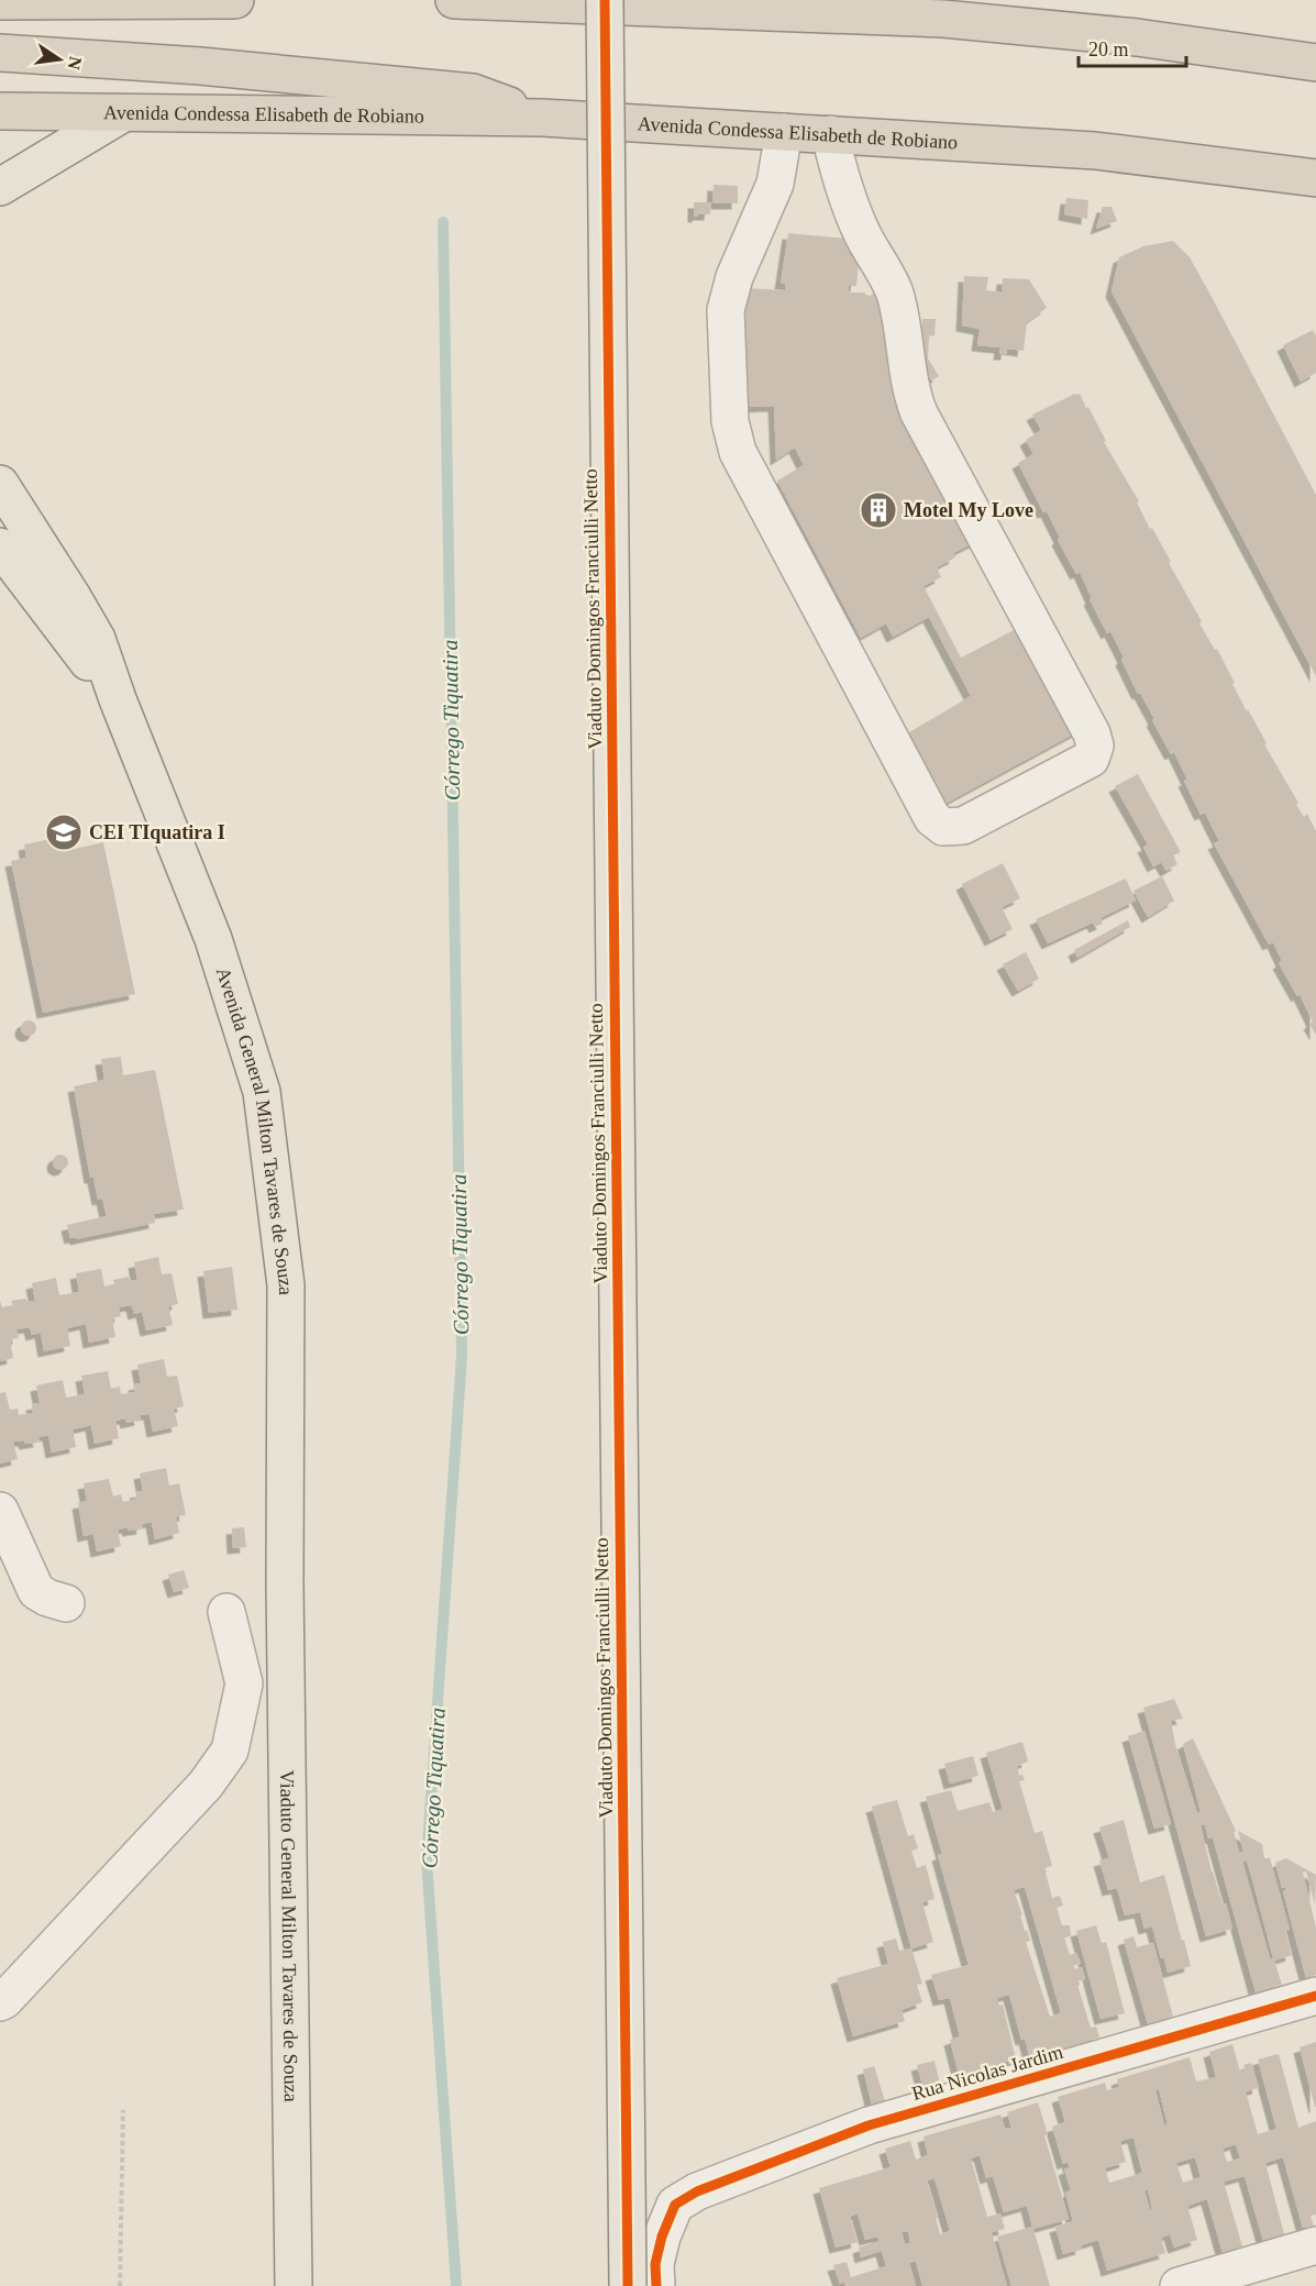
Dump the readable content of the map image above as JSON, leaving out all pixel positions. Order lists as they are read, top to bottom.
{
  "streets": {
    "highway": ["Avenida Condessa Elisabeth de Robiano"],
    "main road": ["Viaduto Domingos Franciulli Netto", "Avenida General Milton Tavares de Souza", "Viaduto General Milton Tavares de Souza"],
    "street": ["Rua Nicolas Jardim"]
  },
  "crossings": [
    ["Avenida General Milton Tavares de Souza", "Viaduto General Milton Tavares de Souza"]
  ],
  "water": ["Córrego Tiquatira"],
  "places": {
    "building": ["Motel My Love"],
    "school or university": ["CEI TIquatira I"]
  },
  "scale_bar": "20 m",
  "north": "right"
}
